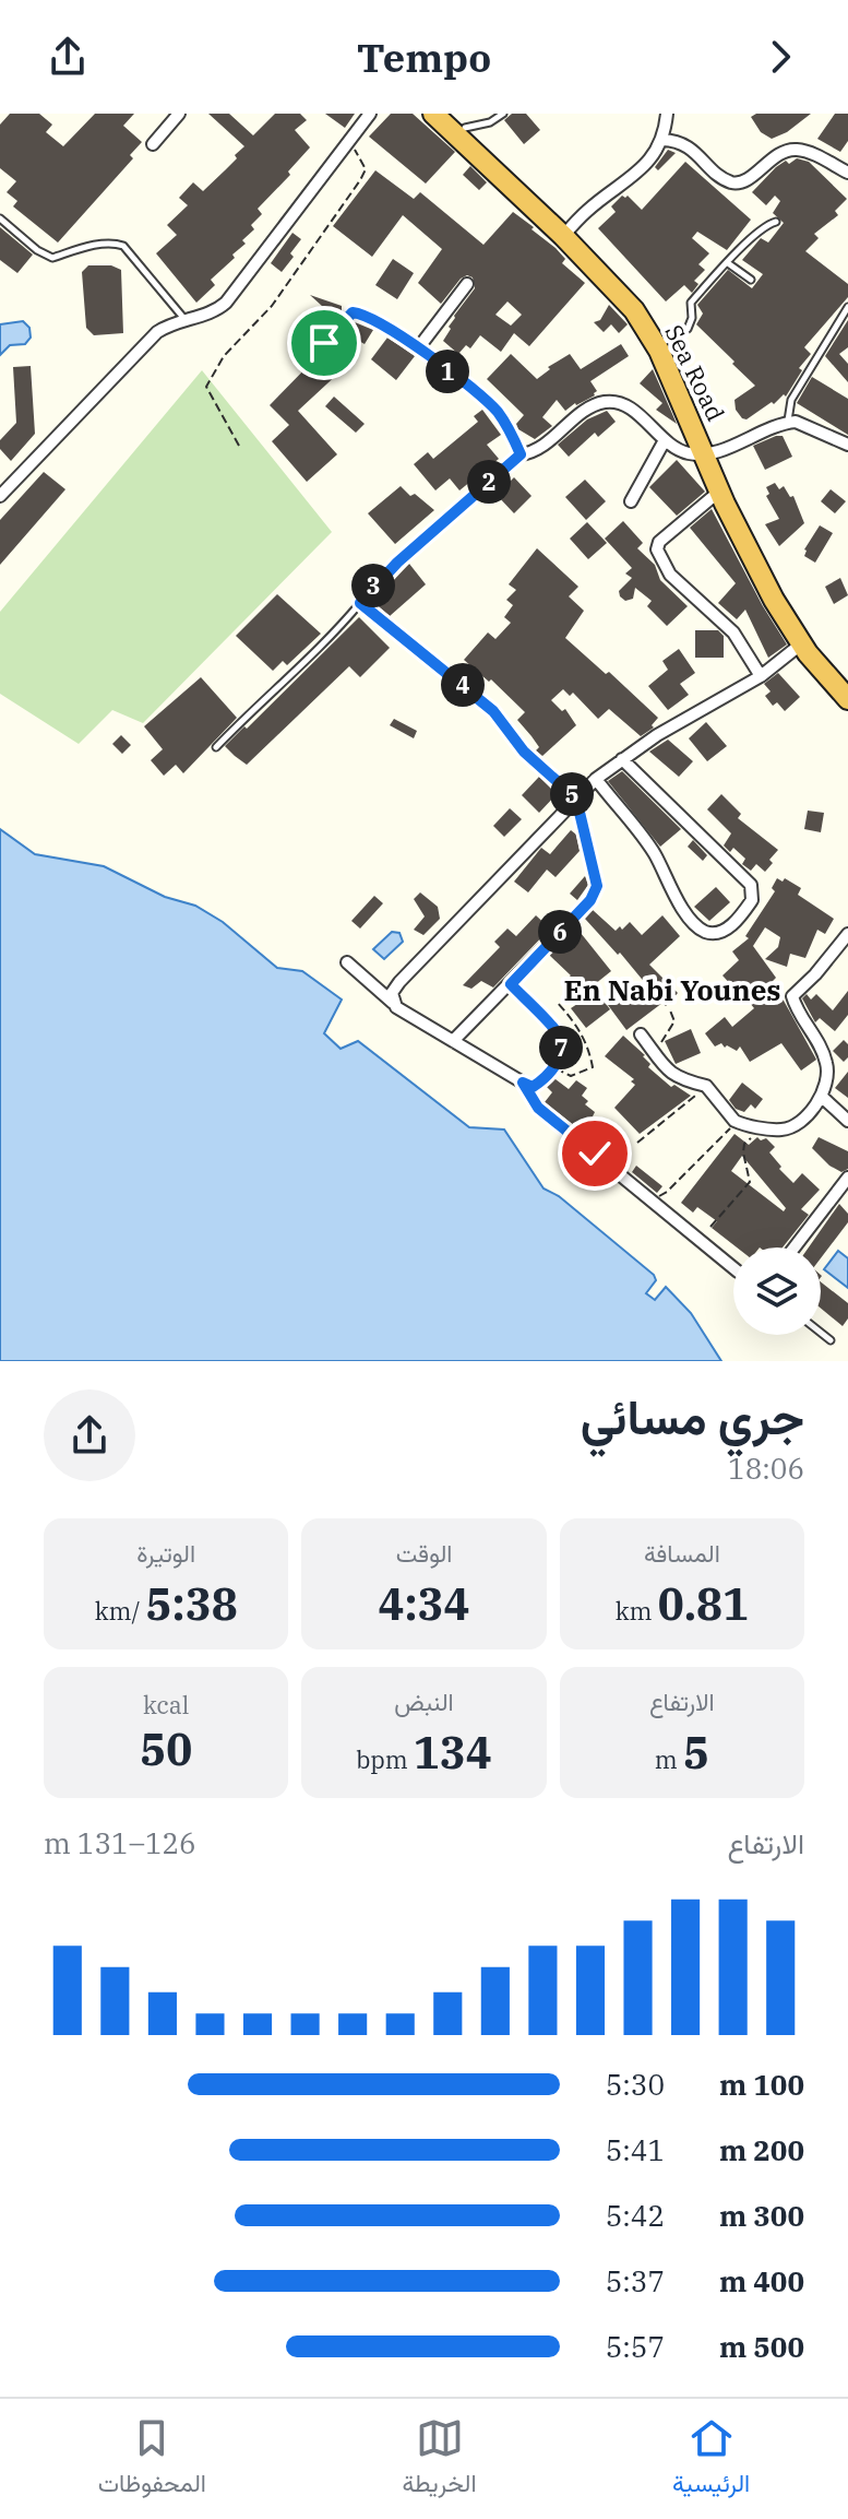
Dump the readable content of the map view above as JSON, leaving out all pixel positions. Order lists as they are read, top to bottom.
{
  "streets": {
    "highway": ["Sea Road"]
  },
  "districts": ["En Nabi Younes"],
  "page": {
    "header": "Tempo",
    "pins": [
      "1",
      "2",
      "3",
      "4",
      "5",
      "6",
      "7"
    ],
    "heading": ["جري مسائي", "18:06"],
    "stats": [
      ["المسافة", "0.81 km"],
      ["الوقت", "4:34"],
      ["الوتيرة", "5:38 /km"],
      ["الارتفاع", "5 m"],
      ["النبض", "134 bpm"],
      ["kcal", "50"]
    ],
    "chart": ["الارتفاع", "126–131 m"],
    "list": [
      {
        "name": "100 m",
        "note": "5:30"
      },
      {
        "name": "200 m",
        "note": "5:41"
      },
      {
        "name": "300 m",
        "note": "5:42"
      },
      {
        "name": "400 m",
        "note": "5:37"
      },
      {
        "name": "500 m",
        "note": "5:57"
      }
    ],
    "tabs": ["الرئيسية", "الخريطة", "المحفوظات"]
  }
}
